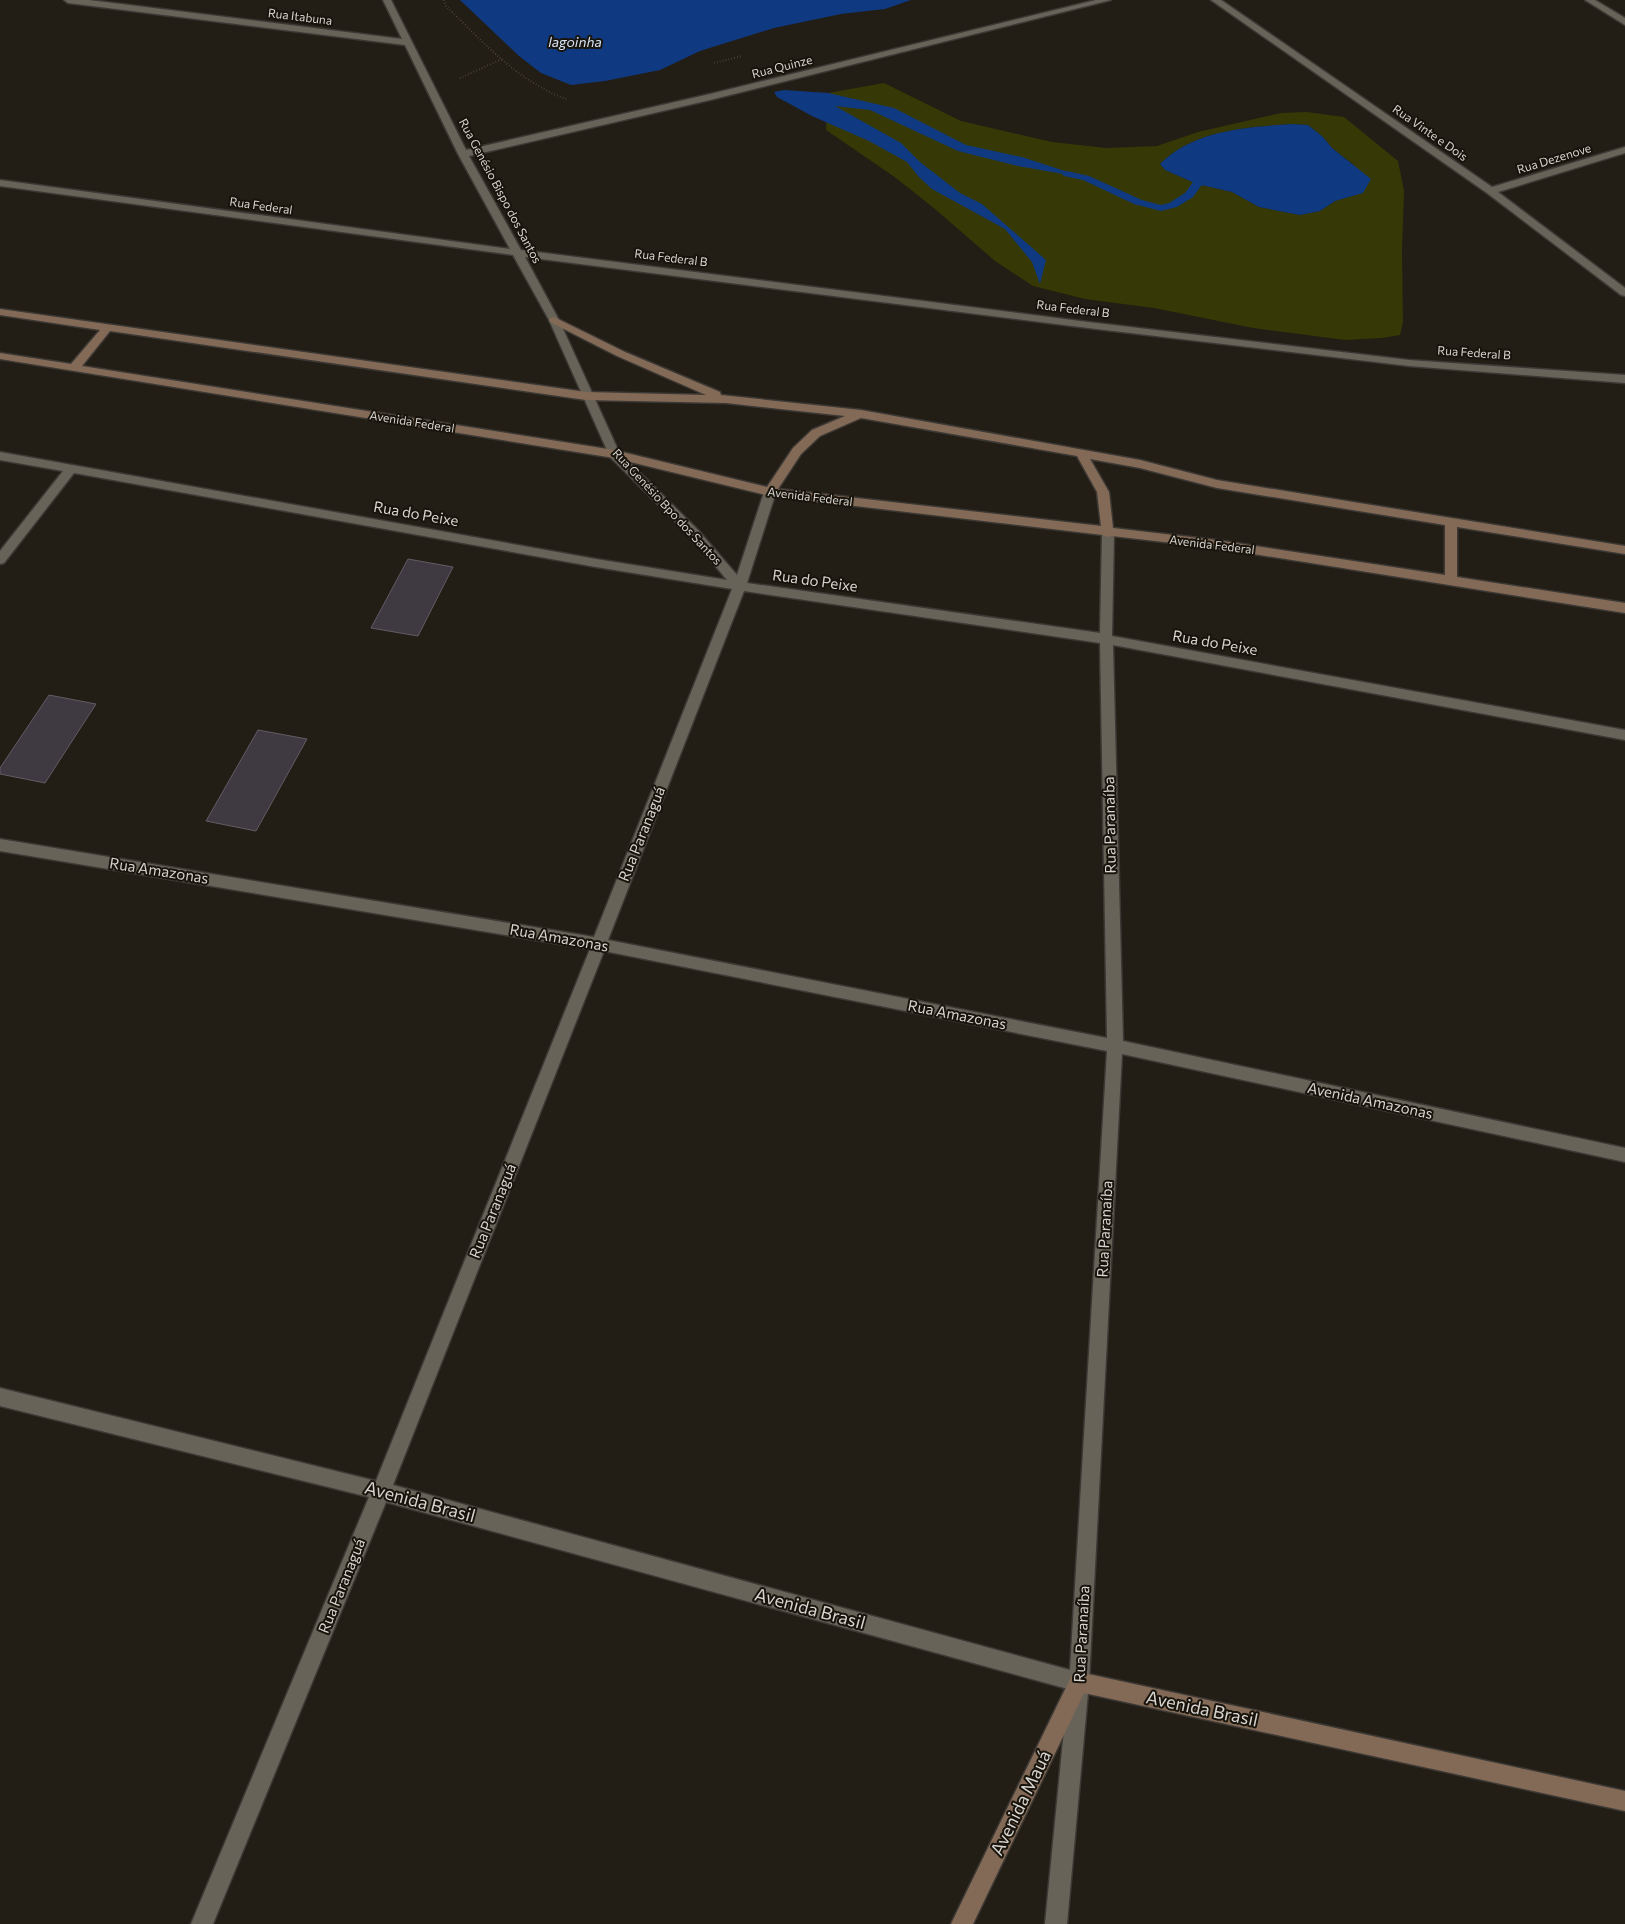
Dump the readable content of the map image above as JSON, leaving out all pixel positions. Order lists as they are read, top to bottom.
{
  "streets": {
    "main road": ["Avenida Federal", "Avenida Brasil", "Avenida Mauá"],
    "street": [
      "Rua Itabuna",
      "Rua Quinze",
      "Rua Vinte e Dois",
      "Rua Dezenove",
      "Rua Genésio Bispo dos Santos",
      "Rua Federal",
      "Rua Federal B",
      "Rua Genésio Bpo dos Santos",
      "Rua do Peixe",
      "Rua Paranaíba",
      "Rua Paranaguá",
      "Rua Amazonas",
      "Avenida Amazonas"
    ]
  },
  "crossings": [
    ["Rua Itabuna", "Rua Genésio Bispo dos Santos"],
    ["Rua Quinze", "Rua Genésio Bispo dos Santos"],
    ["Rua Vinte e Dois", "Rua Dezenove"],
    ["Rua Genésio Bispo dos Santos", "Rua Federal"],
    ["Rua Genésio Bispo dos Santos", "Rua Federal B"],
    ["Rua Genésio Bispo dos Santos", "Rua Genésio Bpo dos Santos"],
    ["Rua Federal", "Rua Federal B"],
    ["Avenida Federal", "Rua Genésio Bpo dos Santos"],
    ["Avenida Federal", "Rua Paranaíba"],
    ["Avenida Federal", "Rua Paranaguá"],
    ["Rua Genésio Bpo dos Santos", "Rua do Peixe"],
    ["Rua Genésio Bpo dos Santos", "Rua Paranaguá"],
    ["Rua do Peixe", "Rua Paranaíba"],
    ["Rua do Peixe", "Rua Paranaguá"],
    ["Rua Paranaíba", "Rua Amazonas"],
    ["Rua Paranaíba", "Avenida Amazonas"],
    ["Rua Paranaíba", "Avenida Brasil"],
    ["Rua Paranaíba", "Avenida Mauá"],
    ["Rua Paranaguá", "Rua Amazonas"],
    ["Rua Paranaguá", "Avenida Brasil"],
    ["Rua Amazonas", "Avenida Amazonas"],
    ["Avenida Brasil", "Avenida Mauá"]
  ],
  "water": ["lagoinha"]
}
